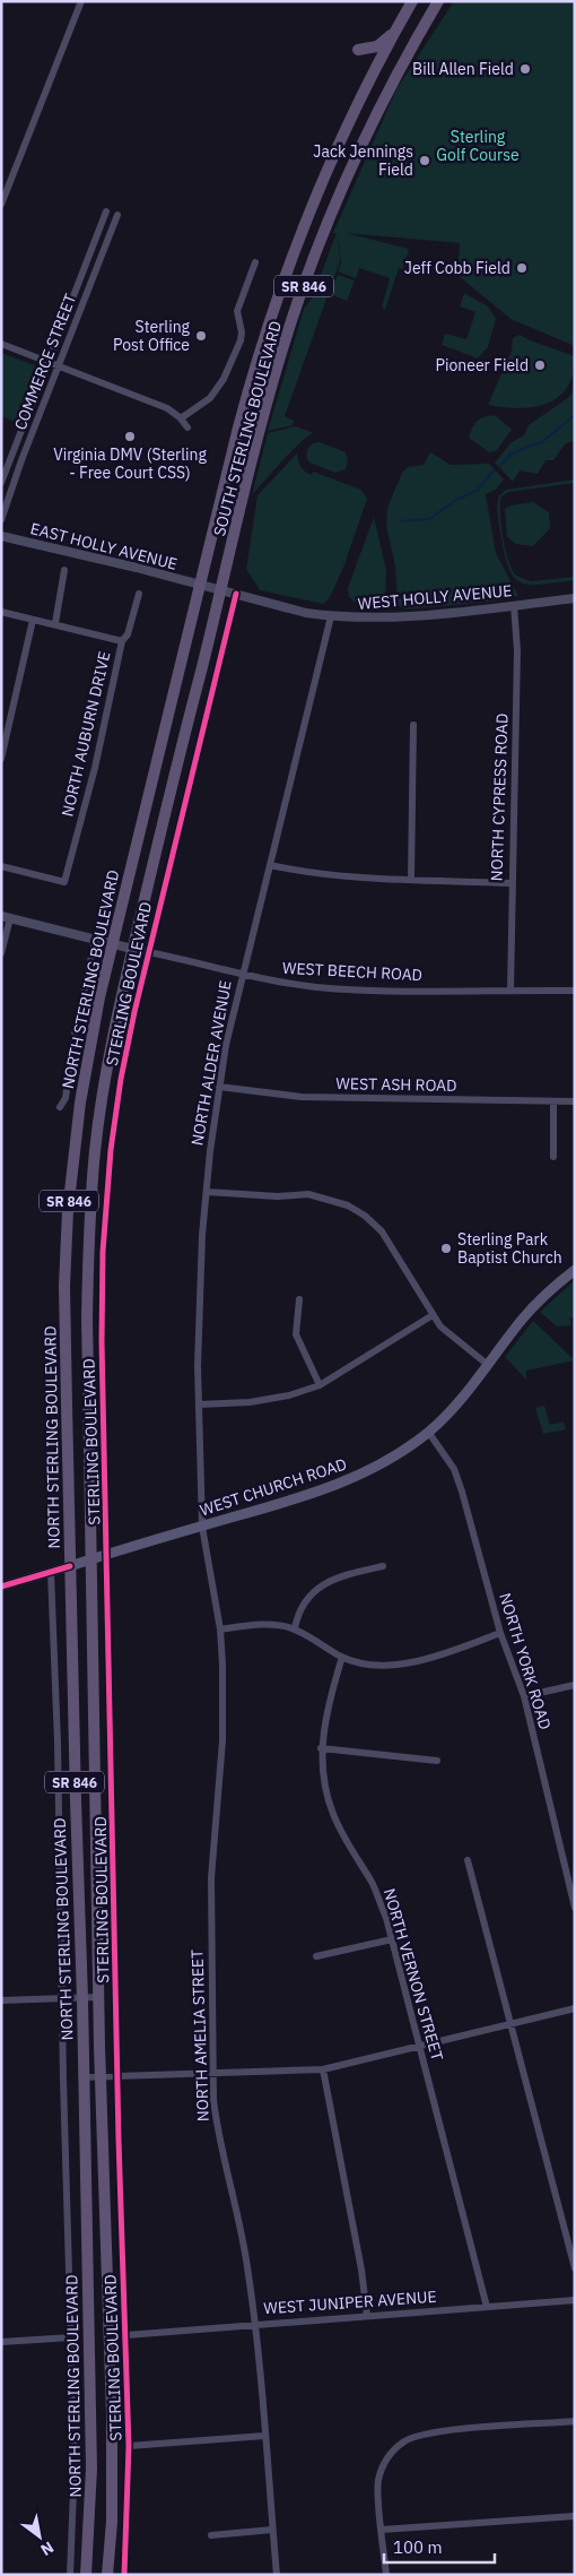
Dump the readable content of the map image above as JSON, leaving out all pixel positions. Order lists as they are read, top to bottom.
{
  "streets": {
    "main road": [
      "SR 846",
      "SOUTH STERLING BOULEVARD",
      "NORTH STERLING BOULEVARD",
      "WEST CHURCH ROAD"
    ],
    "street": [
      "COMMERCE STREET",
      "EAST HOLLY AVENUE",
      "WEST HOLLY AVENUE",
      "NORTH AUBURN DRIVE",
      "NORTH CYPRESS ROAD",
      "WEST BEECH ROAD",
      "STERLING BOULEVARD",
      "NORTH ALDER AVENUE",
      "WEST ASH ROAD",
      "NORTH YORK ROAD",
      "NORTH VERNON STREET",
      "NORTH AMELIA STREET",
      "WEST JUNIPER AVENUE"
    ]
  },
  "crossings": [
    ["SOUTH STERLING BOULEVARD", "EAST HOLLY AVENUE"],
    ["SOUTH STERLING BOULEVARD", "WEST HOLLY AVENUE"],
    ["SOUTH STERLING BOULEVARD", "NORTH STERLING BOULEVARD"],
    ["EAST HOLLY AVENUE", "WEST HOLLY AVENUE"],
    ["EAST HOLLY AVENUE", "NORTH STERLING BOULEVARD"],
    ["WEST HOLLY AVENUE", "NORTH CYPRESS ROAD"],
    ["WEST HOLLY AVENUE", "NORTH STERLING BOULEVARD"],
    ["WEST HOLLY AVENUE", "STERLING BOULEVARD"],
    ["WEST HOLLY AVENUE", "NORTH ALDER AVENUE"],
    ["NORTH CYPRESS ROAD", "WEST BEECH ROAD"],
    ["WEST BEECH ROAD", "NORTH STERLING BOULEVARD"],
    ["WEST BEECH ROAD", "STERLING BOULEVARD"],
    ["WEST BEECH ROAD", "NORTH ALDER AVENUE"],
    ["NORTH STERLING BOULEVARD", "WEST CHURCH ROAD"],
    ["STERLING BOULEVARD", "WEST CHURCH ROAD"],
    ["STERLING BOULEVARD", "WEST JUNIPER AVENUE"],
    ["NORTH ALDER AVENUE", "WEST ASH ROAD"],
    ["NORTH ALDER AVENUE", "WEST CHURCH ROAD"],
    ["NORTH ALDER AVENUE", "NORTH AMELIA STREET"],
    ["WEST CHURCH ROAD", "NORTH YORK ROAD"],
    ["WEST CHURCH ROAD", "NORTH AMELIA STREET"],
    ["NORTH VERNON STREET", "WEST JUNIPER AVENUE"],
    ["NORTH AMELIA STREET", "WEST JUNIPER AVENUE"]
  ],
  "parks": ["Sterling Golf Course"],
  "places": [
    "Bill Allen Field",
    "Jack Jennings Field",
    "Jeff Cobb Field",
    "Sterling Post Office",
    "Pioneer Field",
    "Virginia DMV (Sterling - Free Court CSS)",
    "Sterling Park Baptist Church"
  ],
  "scale_bar": "100 m",
  "north": "bottom right"
}
